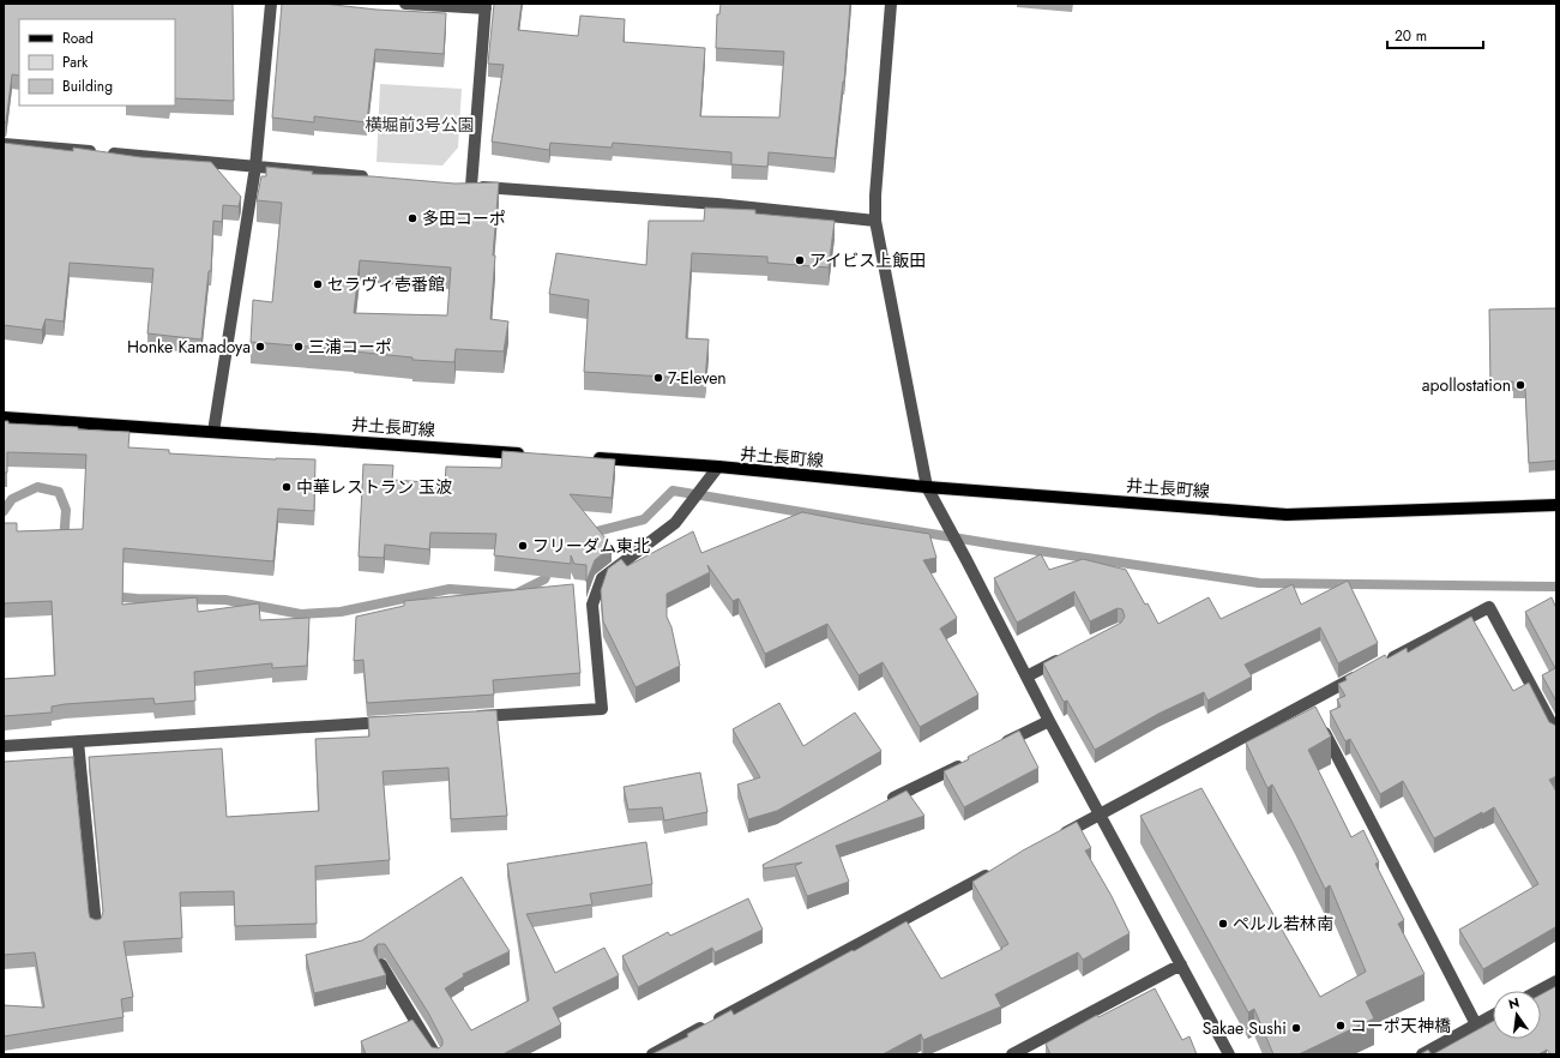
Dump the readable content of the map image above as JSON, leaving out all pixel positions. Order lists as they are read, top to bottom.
{
  "streets": {
    "main road": ["井土長町線"]
  },
  "parks": ["横堀前3号公園"],
  "places": [
    "多田コーポ",
    "アイビス上飯田",
    "セラヴィ壱番館",
    "Honke Kamadoya",
    "三浦コーポ",
    "7-Eleven",
    "apollostation",
    "中華レストラン 玉波",
    "フリーダム東北",
    "ペルル若林南",
    "コーポ天神橋",
    "Sakae Sushi"
  ],
  "legend": ["Road", "Park", "Building"],
  "scale_bar": "20 m",
  "north": "top"
}
